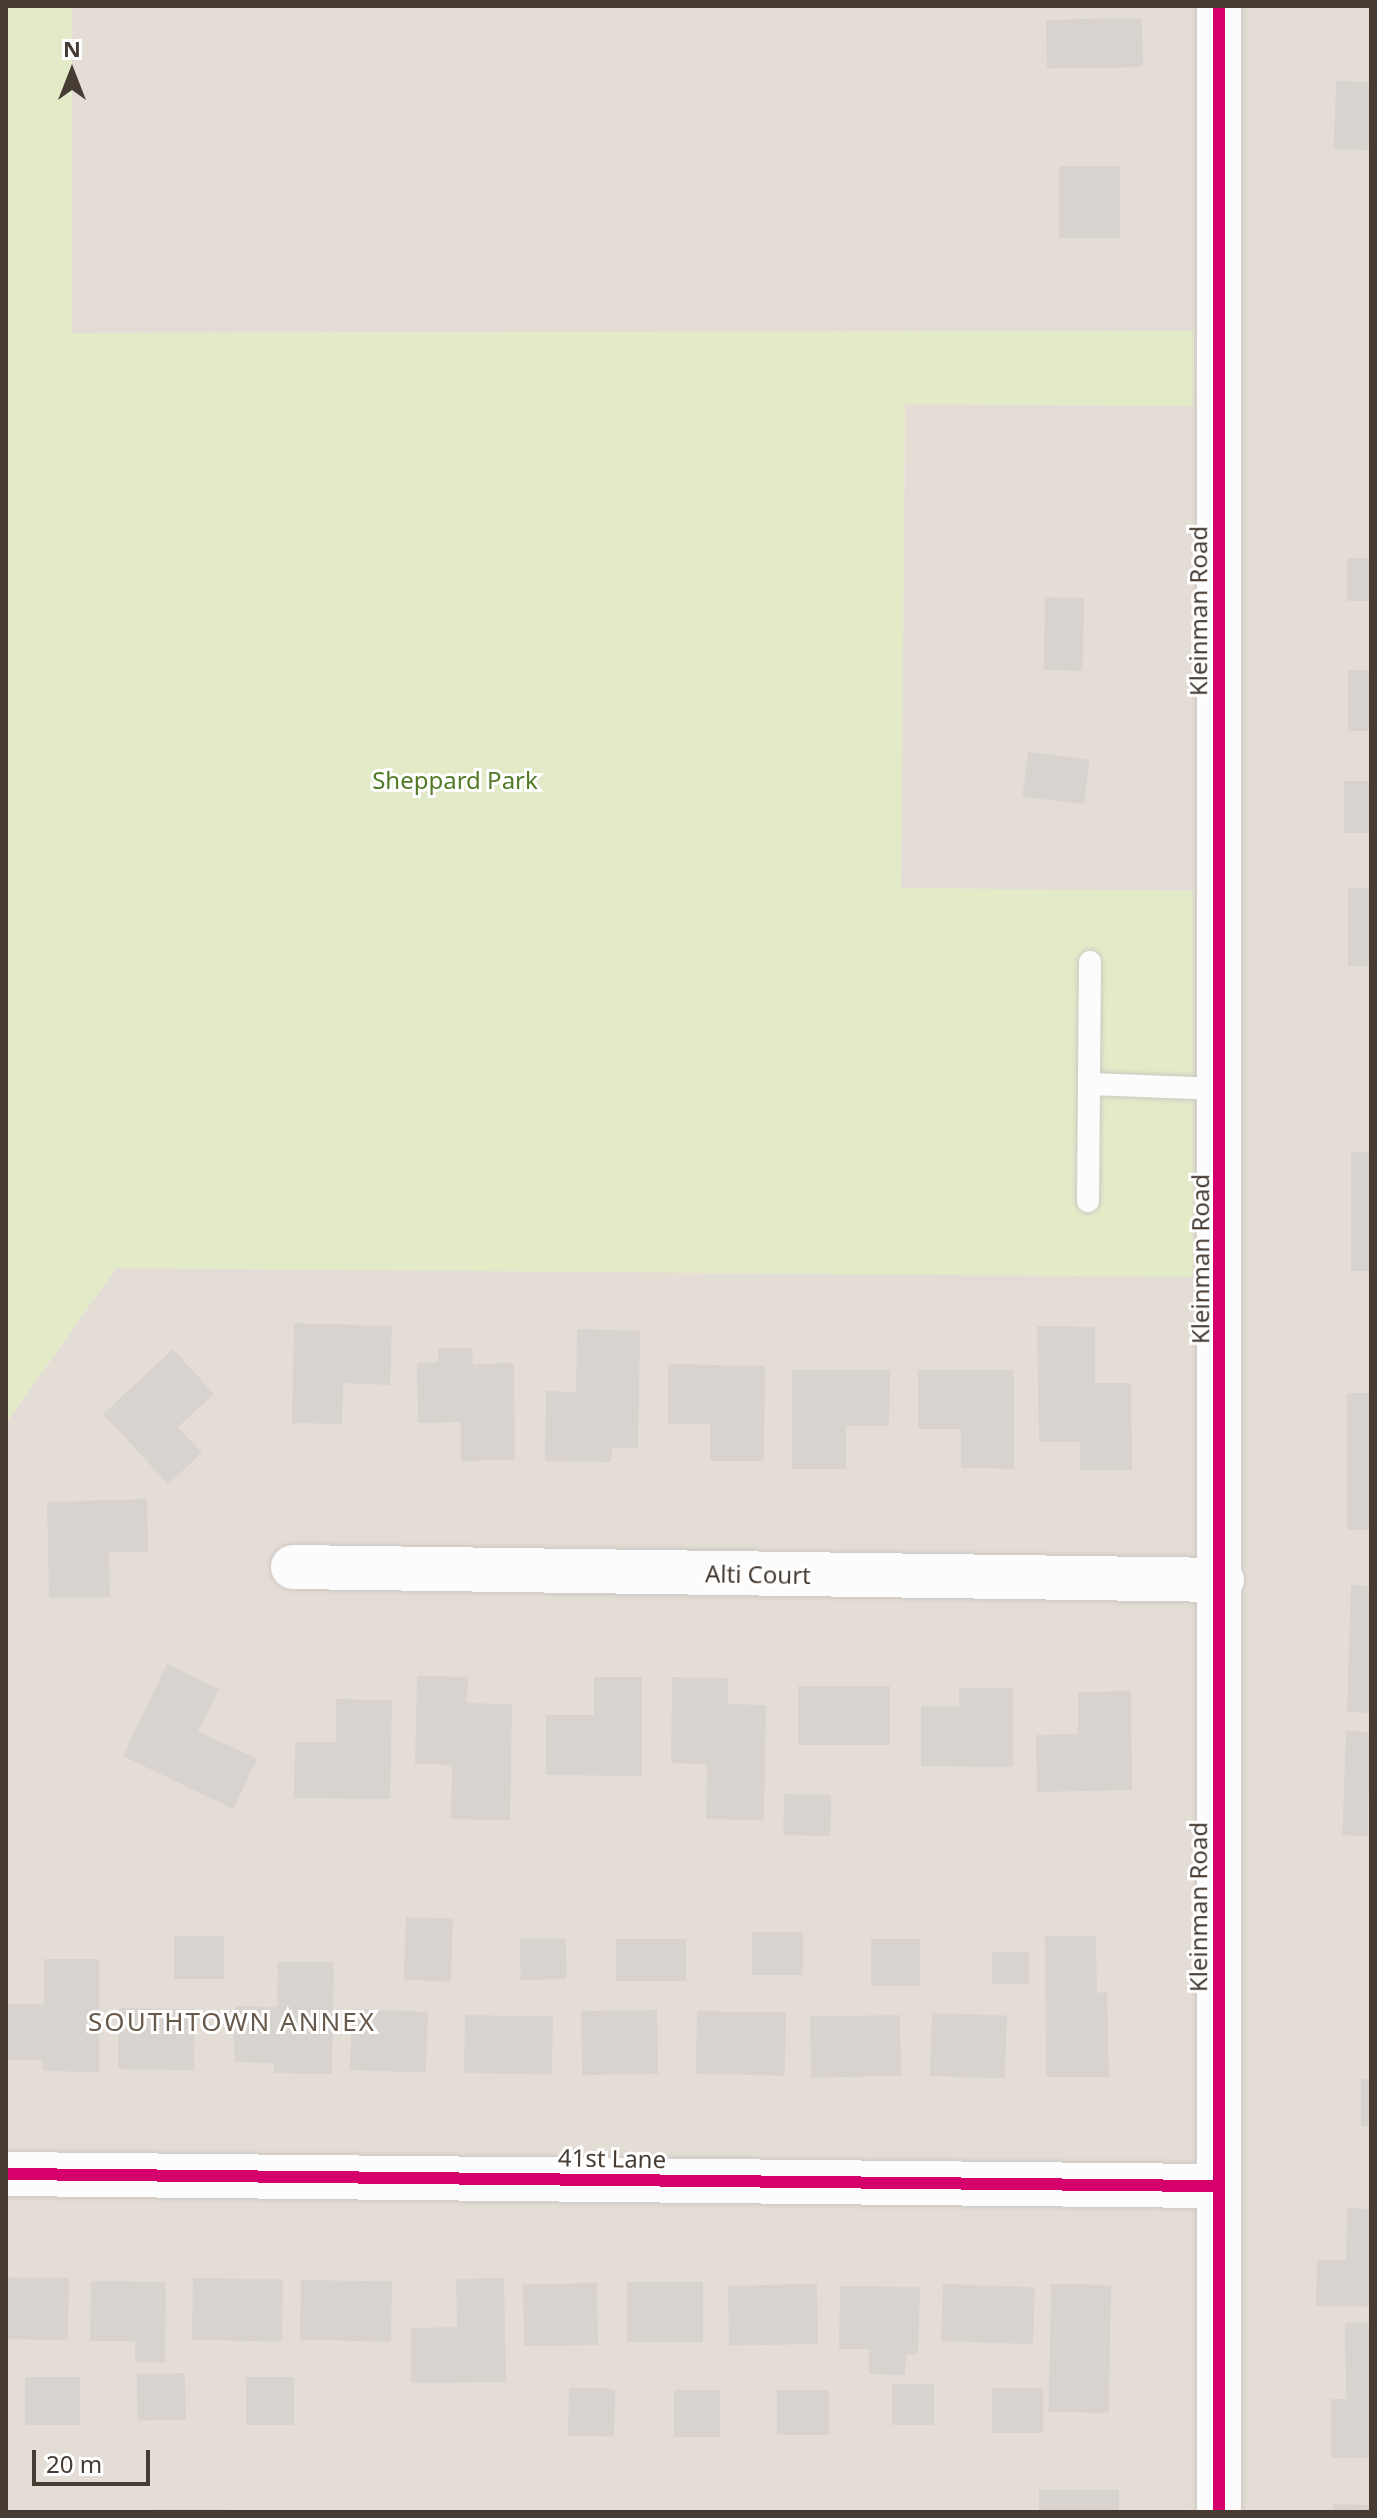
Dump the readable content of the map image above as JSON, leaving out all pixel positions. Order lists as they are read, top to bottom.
{
  "streets": {
    "street": ["Kleinman Road", "Alti Court", "41st Lane"]
  },
  "crossings": [
    ["Kleinman Road", "Alti Court"],
    ["Kleinman Road", "41st Lane"]
  ],
  "districts": ["SOUTHTOWN ANNEX"],
  "parks": ["Sheppard Park"],
  "scale_bar": "20 m",
  "north": "top"
}
